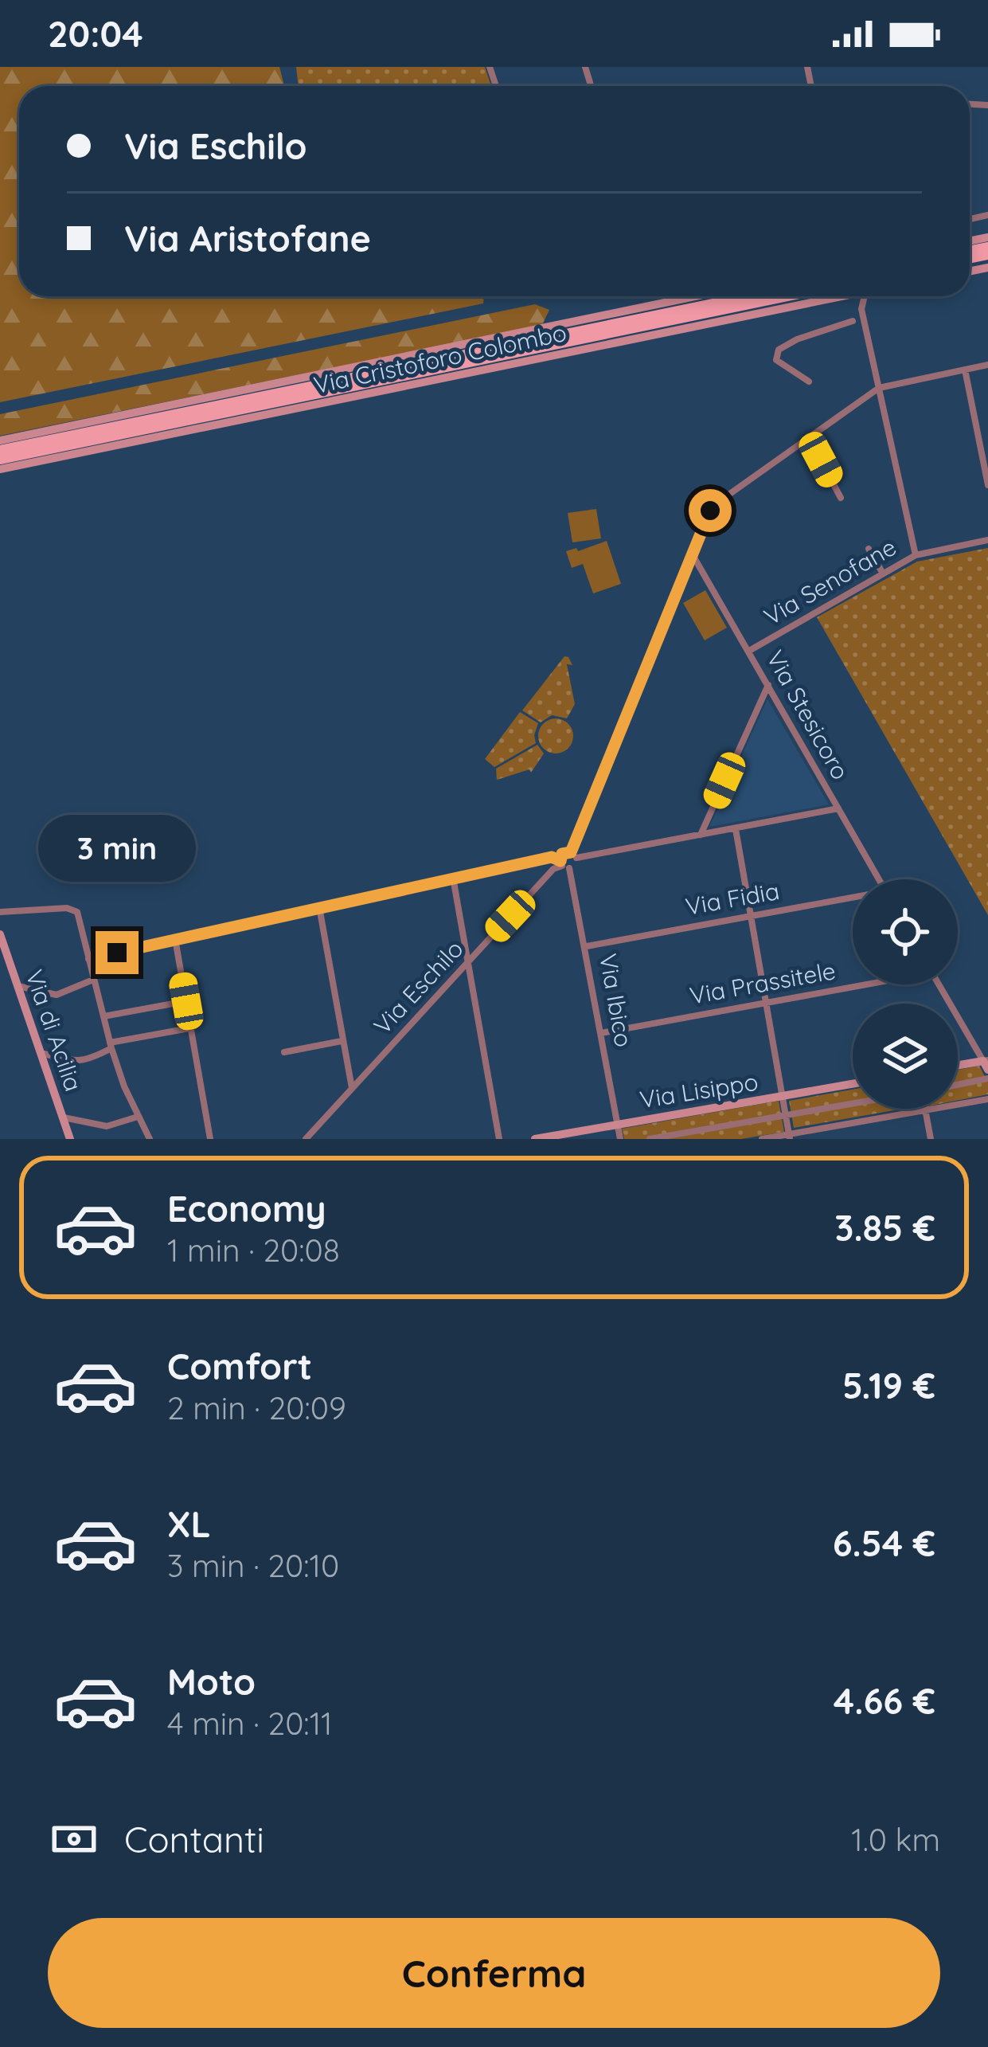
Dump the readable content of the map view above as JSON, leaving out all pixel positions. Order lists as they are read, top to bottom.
{
  "streets": {
    "main road": ["Via Cristoforo Colombo"],
    "street": [
      "Via Senofane",
      "Via Stesicoro",
      "Via Fidia",
      "Via Prassitele",
      "Via Eschilo",
      "Via Ibico",
      "Via di Acilia",
      "Via Lisippo"
    ]
  },
  "crossings": [
    ["Via Senofane", "Via Stesicoro"],
    ["Via Fidia", "Via Ibico"],
    ["Via Prassitele", "Via Ibico"],
    ["Via Eschilo", "Via Ibico"],
    ["Via Ibico", "Via Lisippo"]
  ],
  "page": {
    "status": "20:04",
    "banner": ["Via Eschilo", "Via Aristofane"],
    "bubble": "3 min",
    "list": [
      {
        "name": "Economy",
        "note": "1 min · 20:08",
        "value": "3.85 €"
      },
      {
        "name": "Comfort",
        "note": "2 min · 20:09",
        "value": "5.19 €"
      },
      {
        "name": "XL",
        "note": "3 min · 20:10",
        "value": "6.54 €"
      },
      {
        "name": "Moto",
        "note": "4 min · 20:11",
        "value": "4.66 €"
      }
    ],
    "pay": ["Contanti", "1.0 km"],
    "buttons": "Conferma"
  }
}
